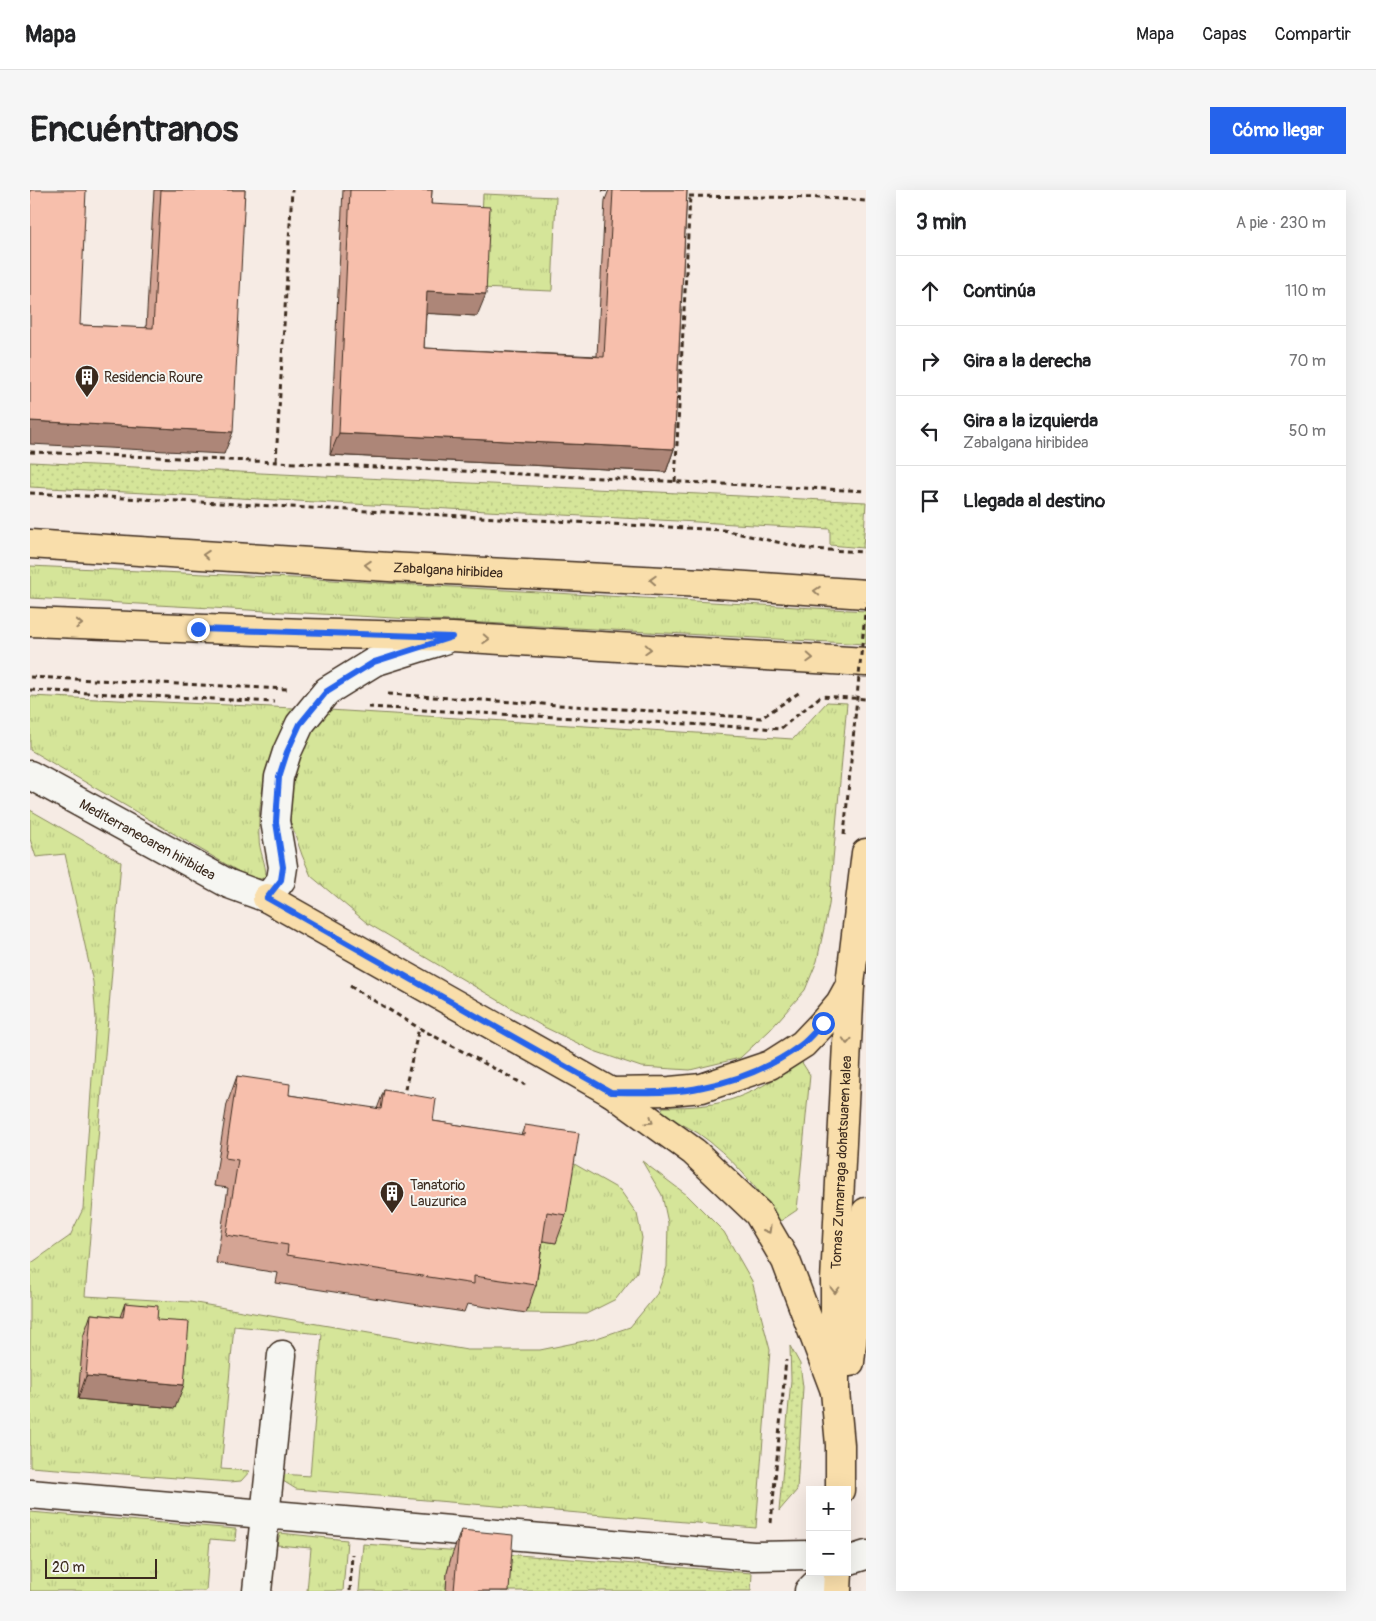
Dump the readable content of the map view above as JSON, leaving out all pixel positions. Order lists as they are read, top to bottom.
{
  "streets": {
    "main road": ["Zabalgana hiribidea", "Tomas Zumarraga dohatsuaren kalea"],
    "street": ["Mediterraneoaren hiribidea"]
  },
  "places": {
    "building": ["Residencia Roure", "Tanatorio Lauzurica"]
  },
  "scale_bar": "20 m",
  "page": {
    "header": "Mapa",
    "nav": ["Mapa", "Capas", "Compartir"],
    "buttons": "Cómo llegar",
    "title": "Encuéntranos",
    "heading": ["3 min", "A pie · 230 m"],
    "list": [
      ["Continúa", "110 m"],
      ["Gira a la derecha", "70 m"],
      ["Gira a la izquierda", "Zabalgana hiribidea", "50 m"],
      "Llegada al destino"
    ],
    "map_buttons": ["+", "−"],
    "scale": "20 m"
  }
}
